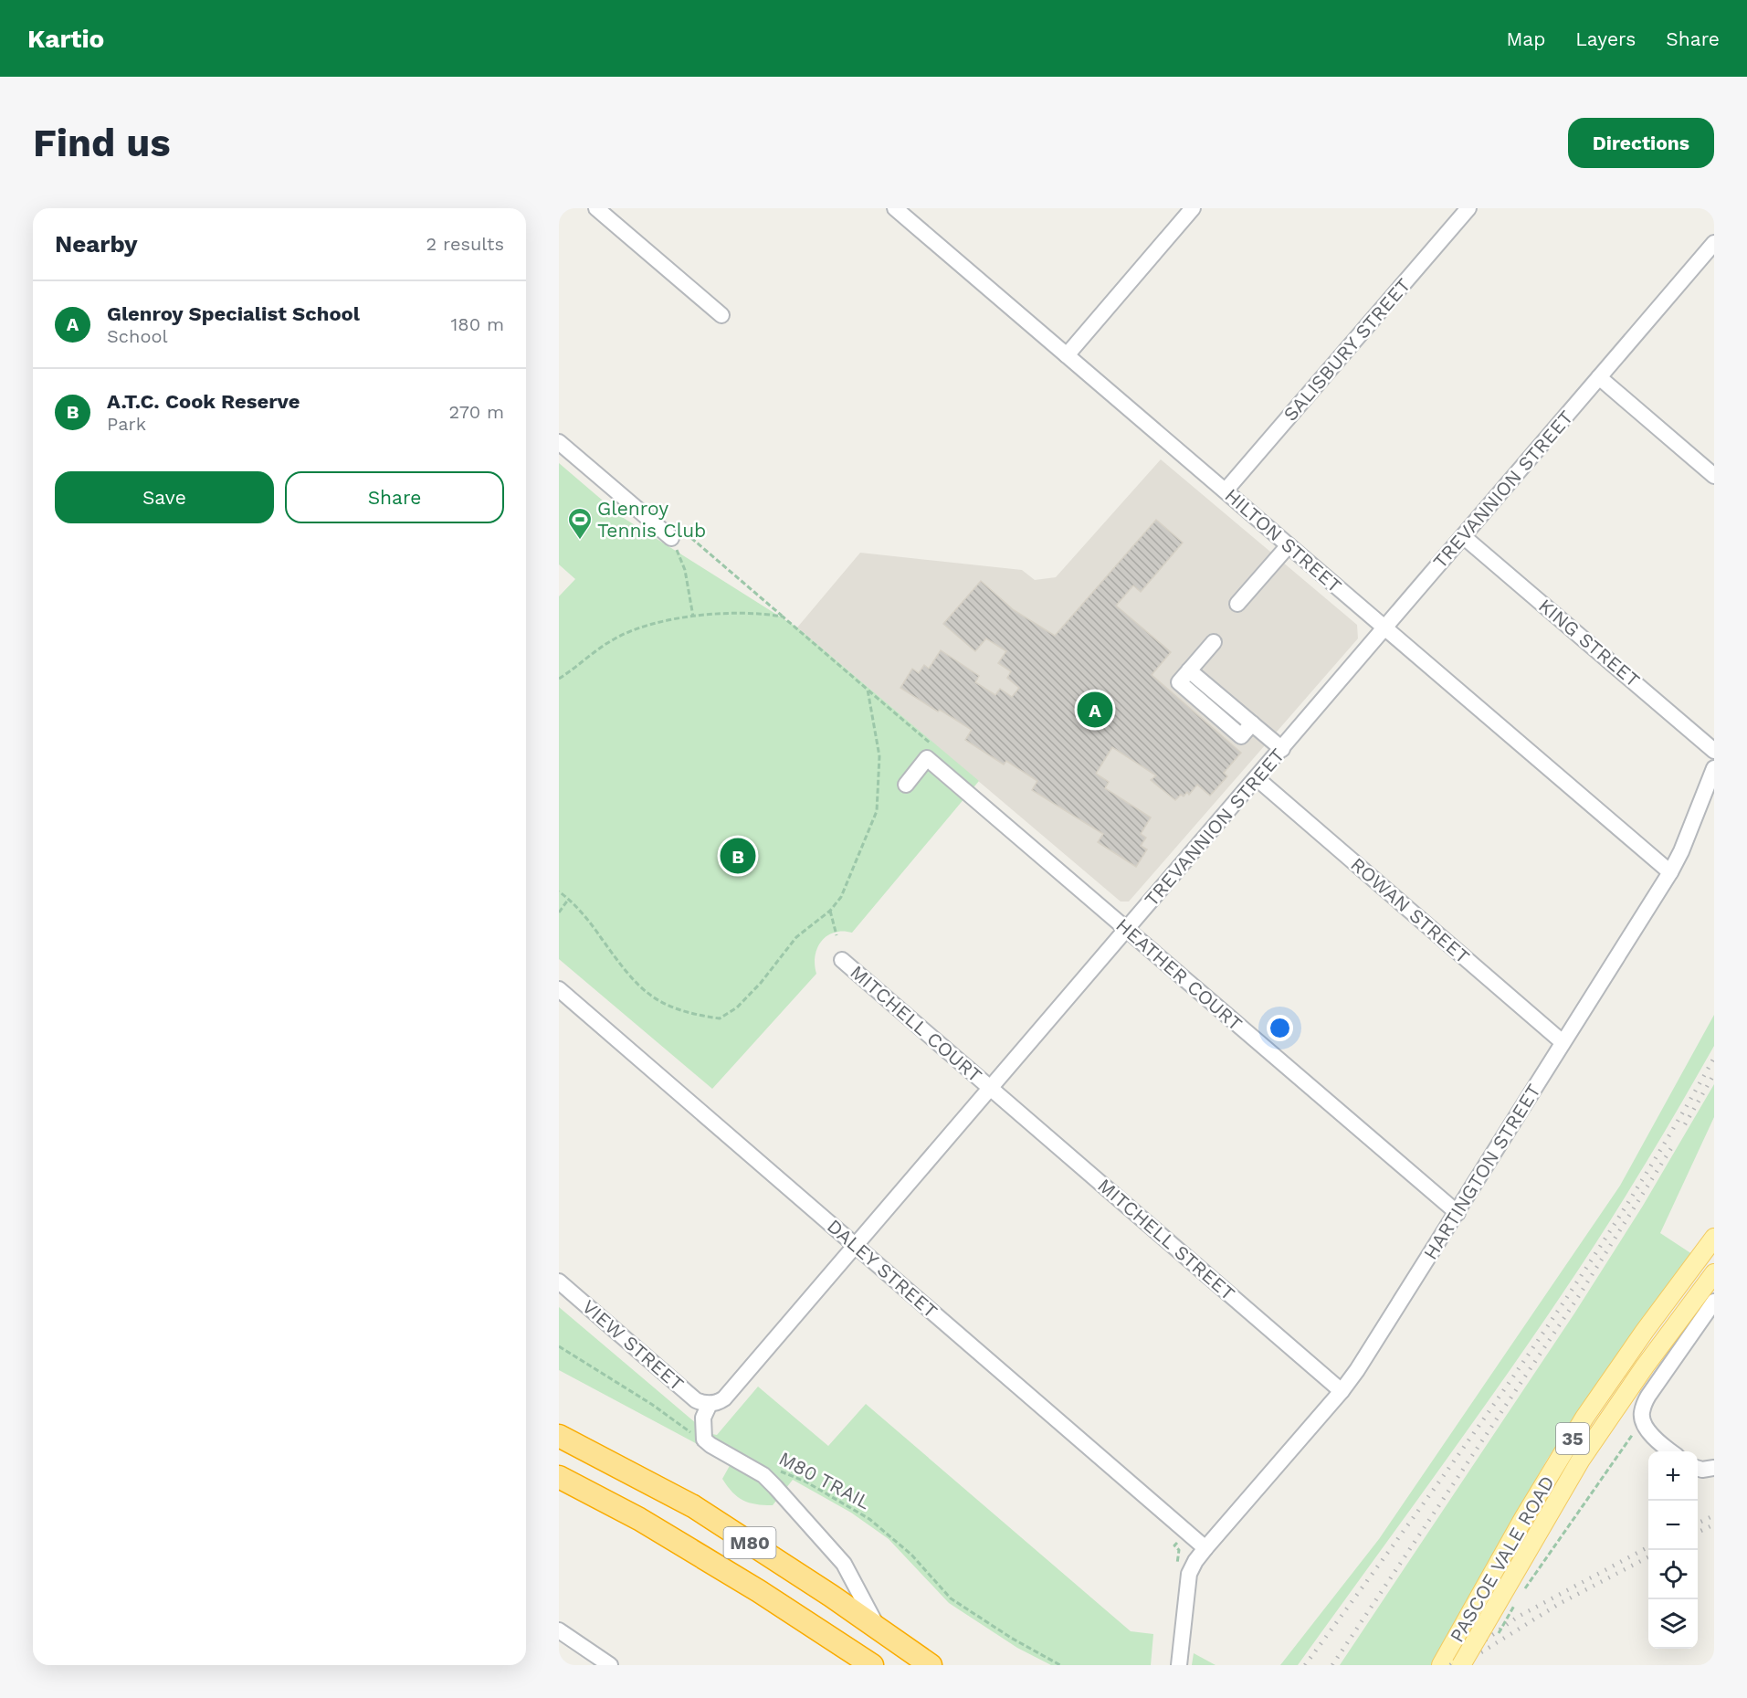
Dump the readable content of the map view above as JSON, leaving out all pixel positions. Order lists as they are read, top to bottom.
{
  "streets": {
    "highway": ["M80"],
    "main road": ["35", "PASCOE VALE ROAD"],
    "street": [
      "SALISBURY STREET",
      "TREVANNION STREET",
      "HILTON STREET",
      "KING STREET",
      "ROWAN STREET",
      "HEATHER COURT",
      "MITCHELL COURT",
      "HARTINGTON STREET",
      "MITCHELL STREET",
      "DALEY STREET",
      "VIEW STREET"
    ],
    "path": ["M80 TRAIL"]
  },
  "crossings": [
    ["SALISBURY STREET", "HILTON STREET"],
    ["TREVANNION STREET", "HILTON STREET"],
    ["TREVANNION STREET", "KING STREET"],
    ["TREVANNION STREET", "ROWAN STREET"],
    ["TREVANNION STREET", "HEATHER COURT"],
    ["TREVANNION STREET", "MITCHELL COURT"],
    ["TREVANNION STREET", "MITCHELL STREET"],
    ["TREVANNION STREET", "DALEY STREET"],
    ["TREVANNION STREET", "VIEW STREET"],
    ["HILTON STREET", "HARTINGTON STREET"],
    ["ROWAN STREET", "HARTINGTON STREET"],
    ["HEATHER COURT", "HARTINGTON STREET"],
    ["MITCHELL COURT", "MITCHELL STREET"],
    ["HARTINGTON STREET", "MITCHELL STREET"],
    ["HARTINGTON STREET", "DALEY STREET"]
  ],
  "places": {
    "sports": ["Glenroy Tennis Club"]
  },
  "page": {
    "header": "Kartio",
    "nav": ["Map", "Layers", "Share"],
    "buttons": [
      "Directions",
      ["Save", "Share"]
    ],
    "title": "Find us",
    "heading": ["Nearby", "2 results"],
    "list": [
      {
        "mark": "A",
        "name": "Glenroy Specialist School",
        "note": "School",
        "value": "180 m"
      },
      {
        "mark": "B",
        "name": "A.T.C. Cook Reserve",
        "note": "Park",
        "value": "270 m"
      }
    ],
    "pins": ["A", "B"],
    "map_buttons": ["+", "−"]
  }
}
